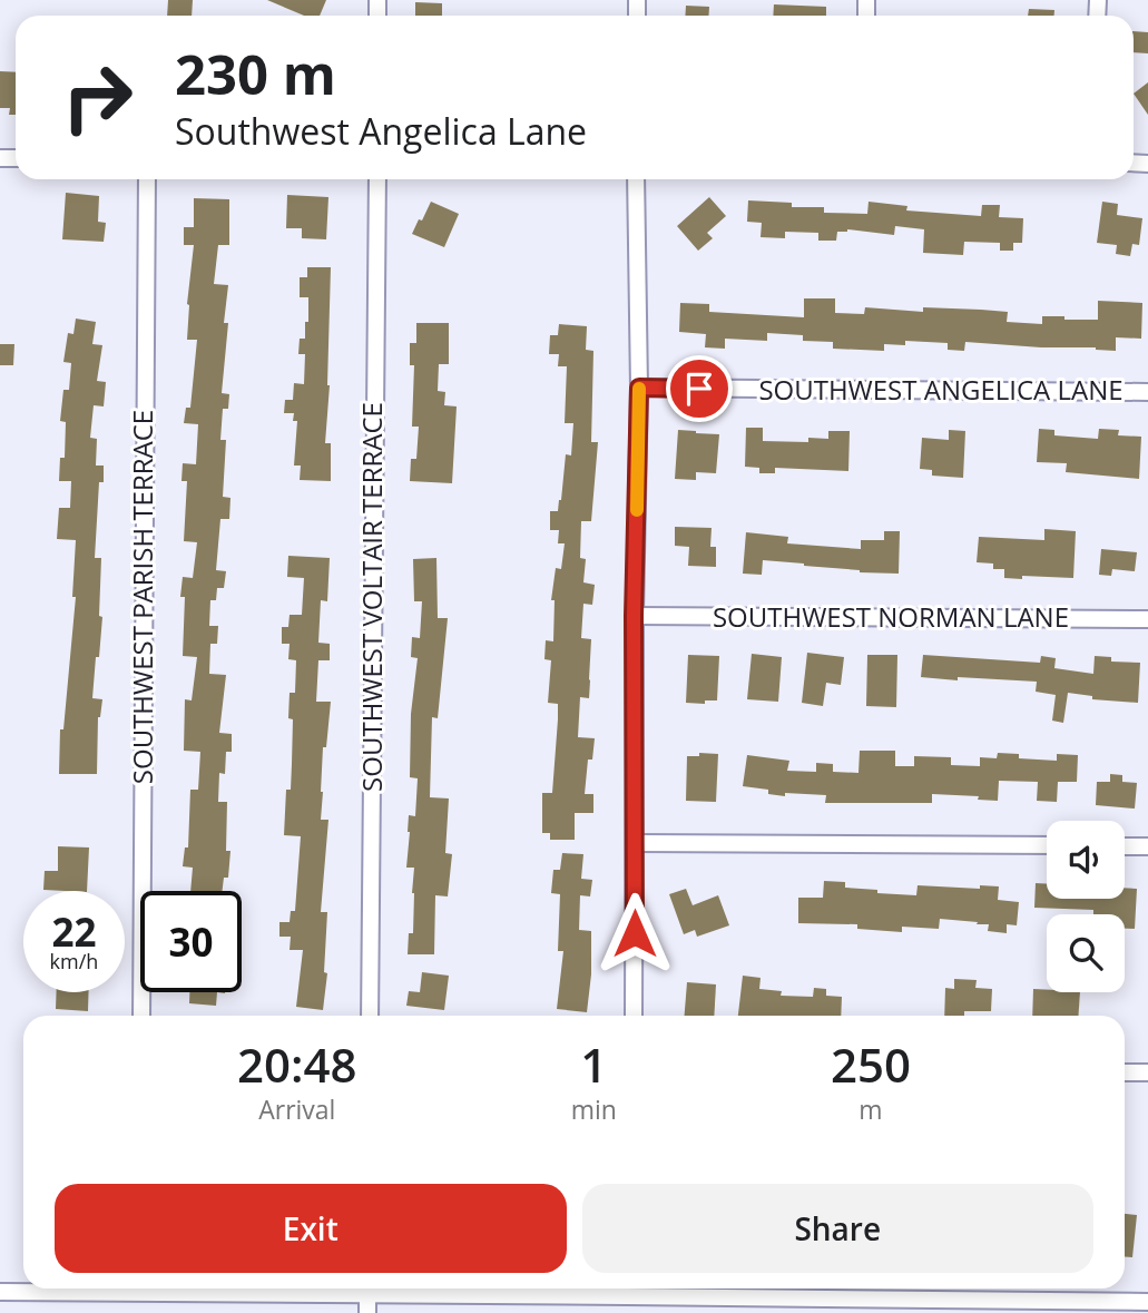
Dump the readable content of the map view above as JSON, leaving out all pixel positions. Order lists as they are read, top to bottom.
{
  "streets": {
    "street": [
      "SOUTHWEST ANGELICA LANE",
      "SOUTHWEST PARISH TERRACE",
      "SOUTHWEST VOLTAIR TERRACE",
      "SOUTHWEST NORMAN LANE"
    ]
  },
  "page": {
    "turn": ["230 m", "Southwest Angelica Lane"],
    "speed": "22 km/h",
    "limit": "30",
    "eta": [
      "20:48",
      "Arrival",
      "1",
      "min",
      "250",
      "m"
    ],
    "buttons": ["Exit", "Share"]
  }
}
